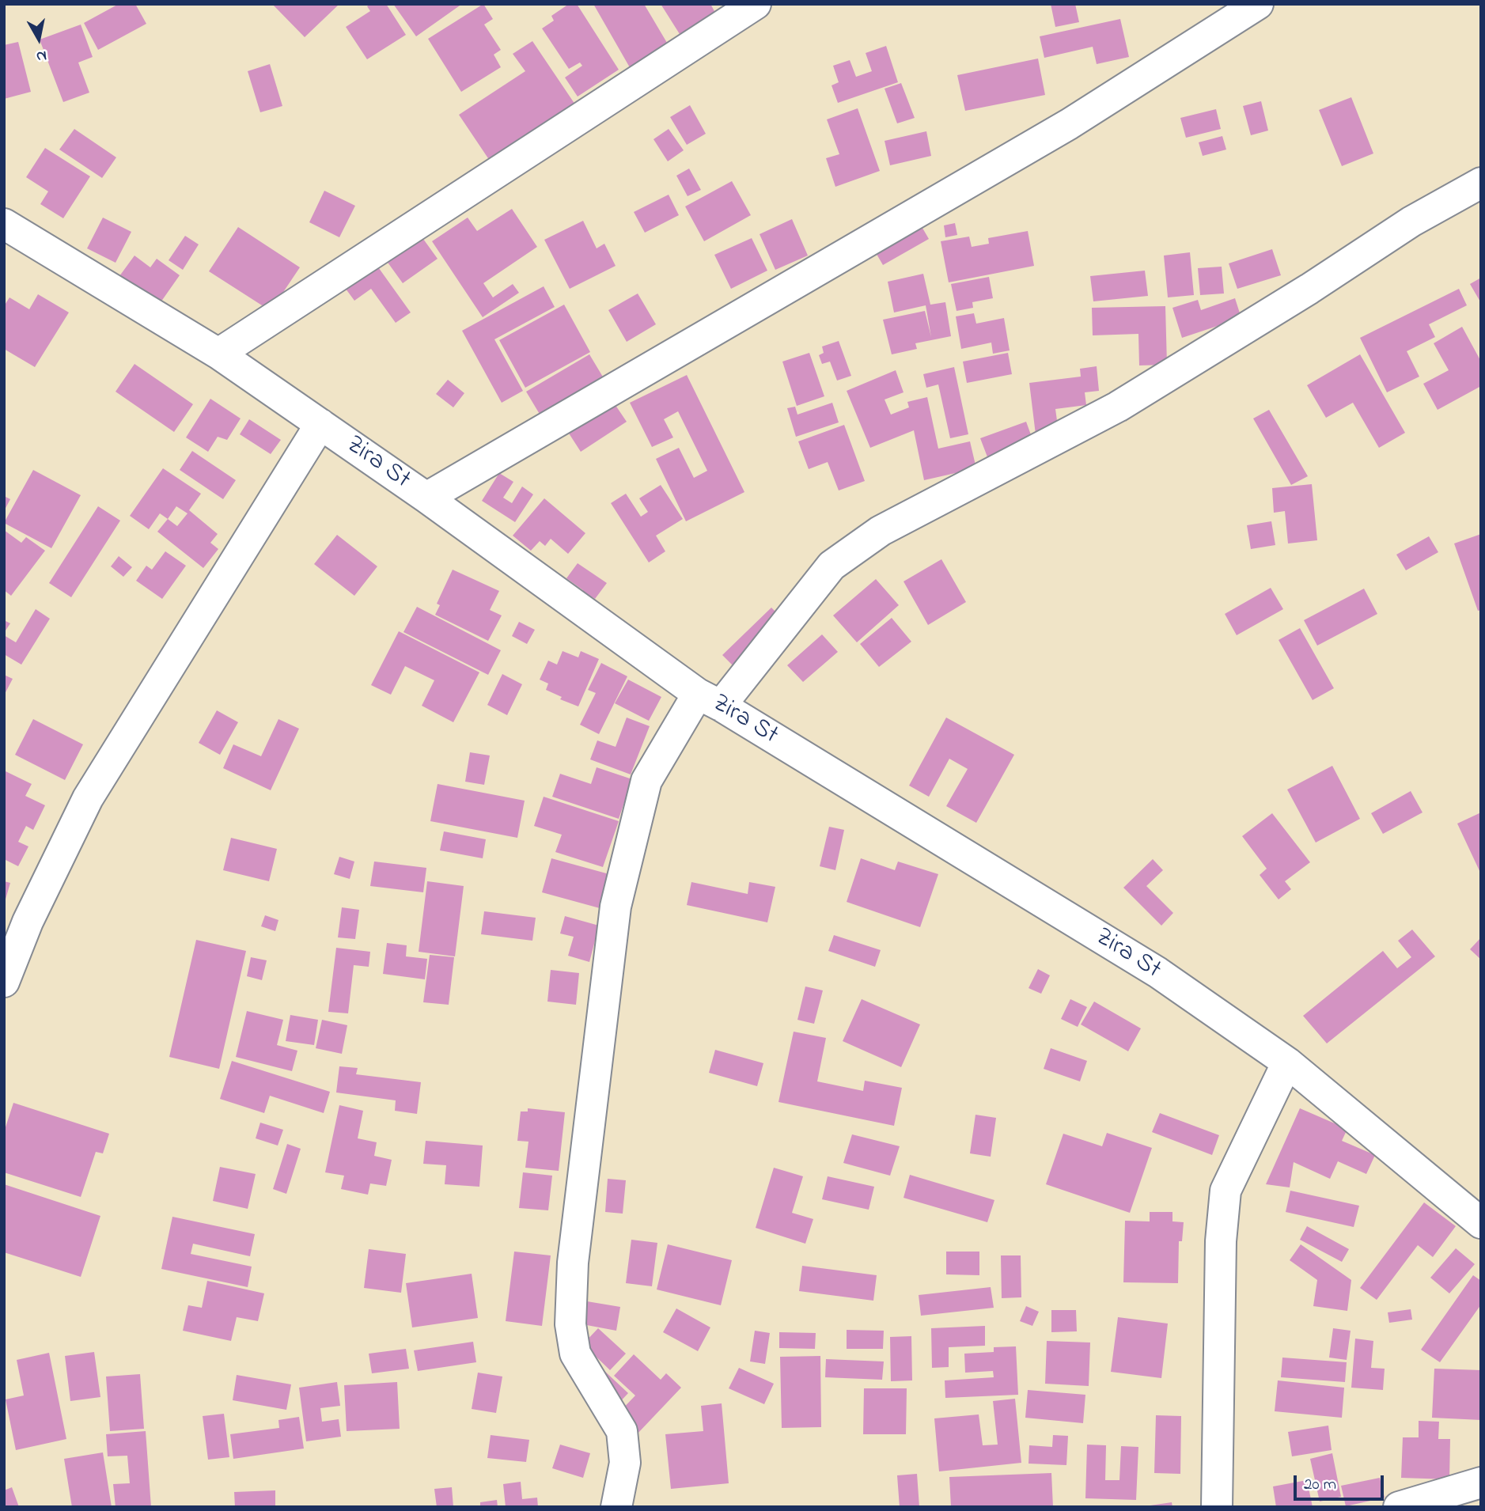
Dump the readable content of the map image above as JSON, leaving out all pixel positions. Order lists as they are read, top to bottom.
{
  "streets": {
    "street": ["Zira St"]
  },
  "scale_bar": "20 m",
  "north": "bottom"
}
